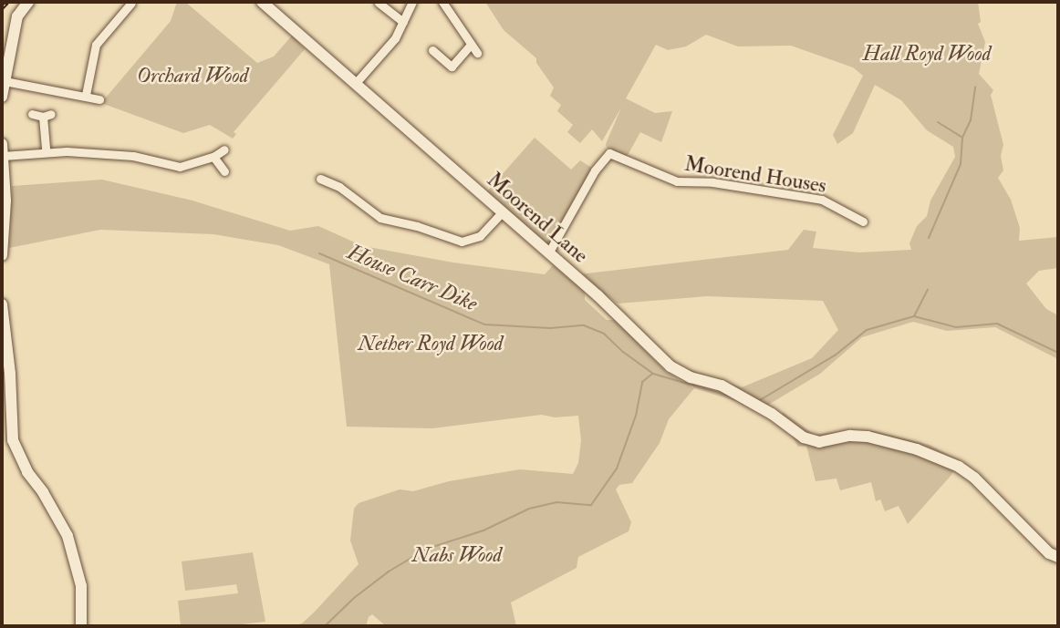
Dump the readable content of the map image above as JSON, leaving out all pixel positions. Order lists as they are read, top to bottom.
{
  "streets": {
    "street": ["Moorend Houses", "Moorend Lane"]
  },
  "crossings": [
    ["Moorend Houses", "Moorend Lane"]
  ],
  "water": ["House Carr Dike"],
  "parks": [
    "Hall Royd Wood",
    "Orchard Wood",
    "Nether Royd Wood",
    "Nabs Wood"
  ]
}
